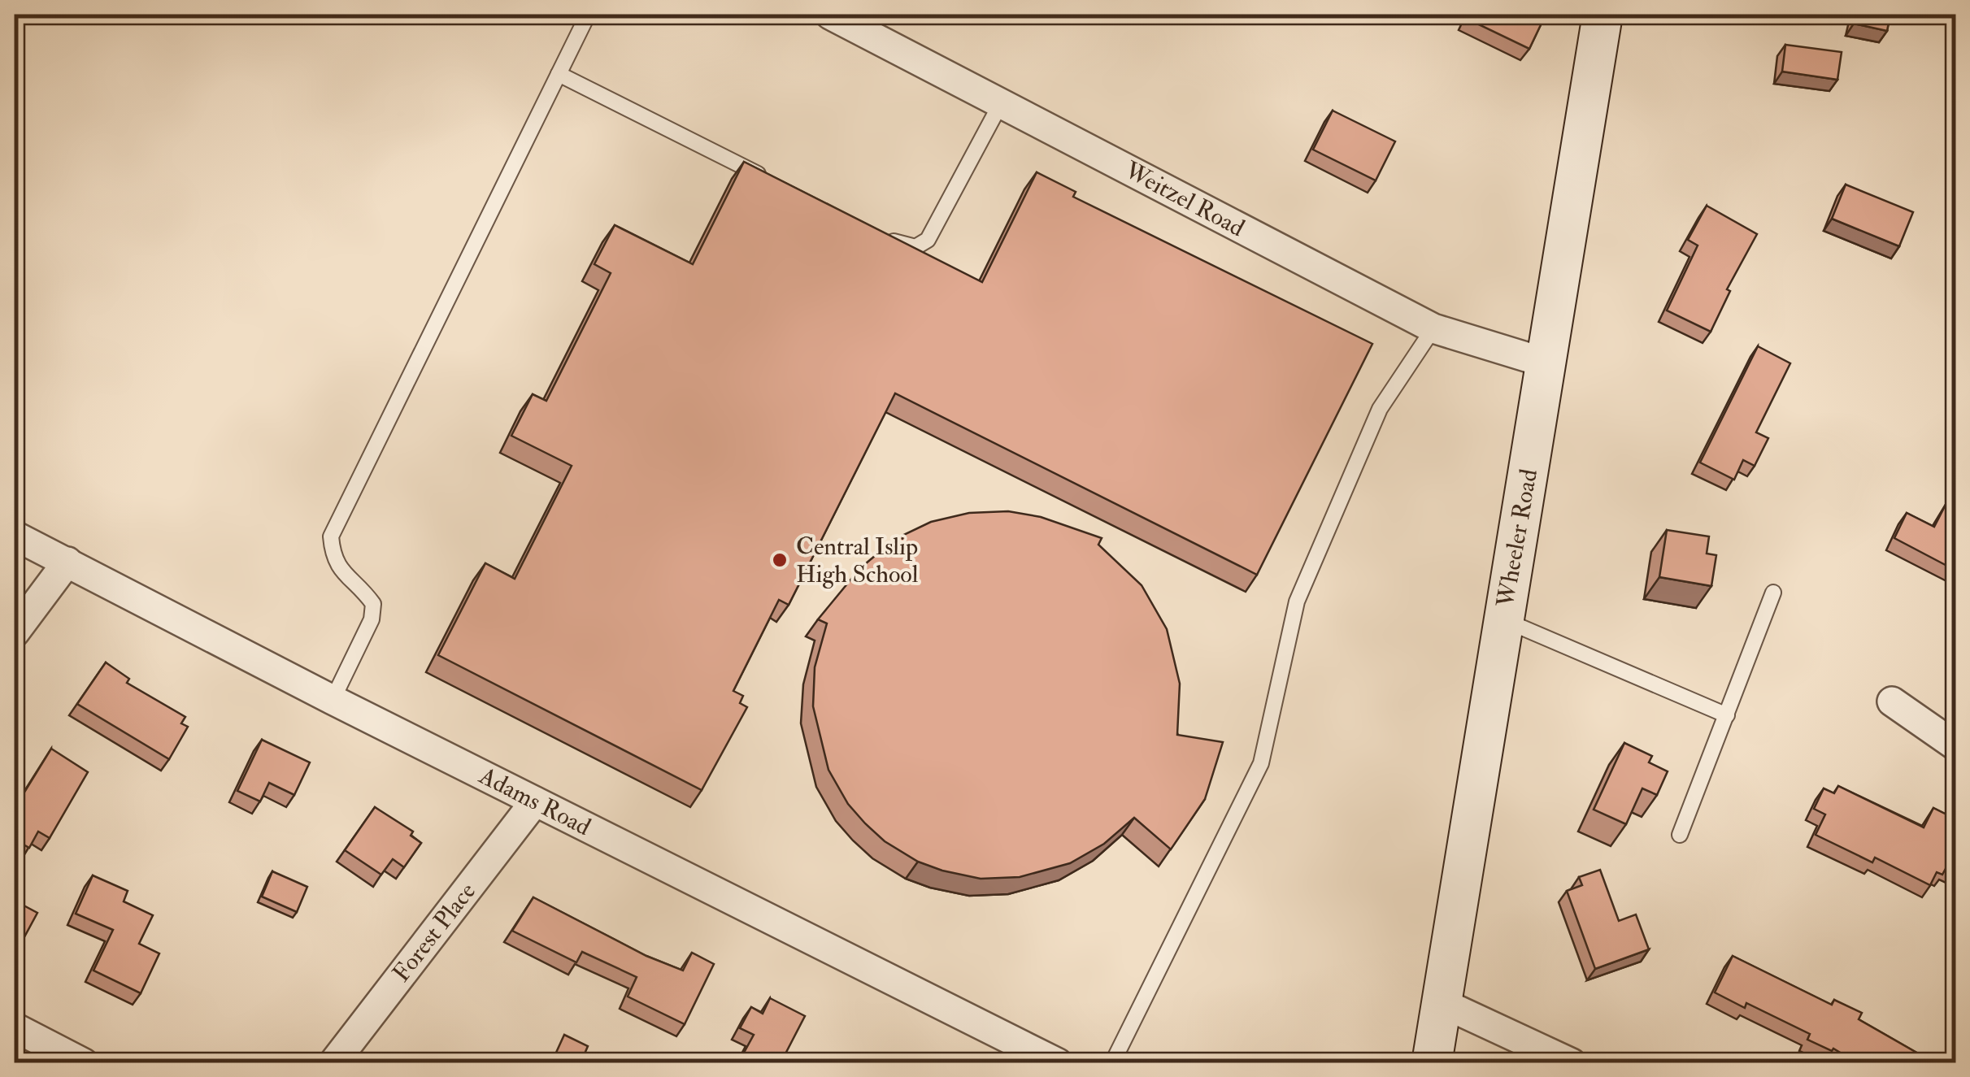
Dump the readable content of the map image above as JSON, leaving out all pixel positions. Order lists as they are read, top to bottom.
{
  "streets": {
    "main road": ["Wheeler Road"],
    "street": ["Weitzel Road", "Adams Road", "Forest Place"]
  },
  "crossings": [
    ["Weitzel Road", "Wheeler Road"],
    ["Adams Road", "Forest Place"]
  ],
  "places": ["Central Islip High School"]
}
